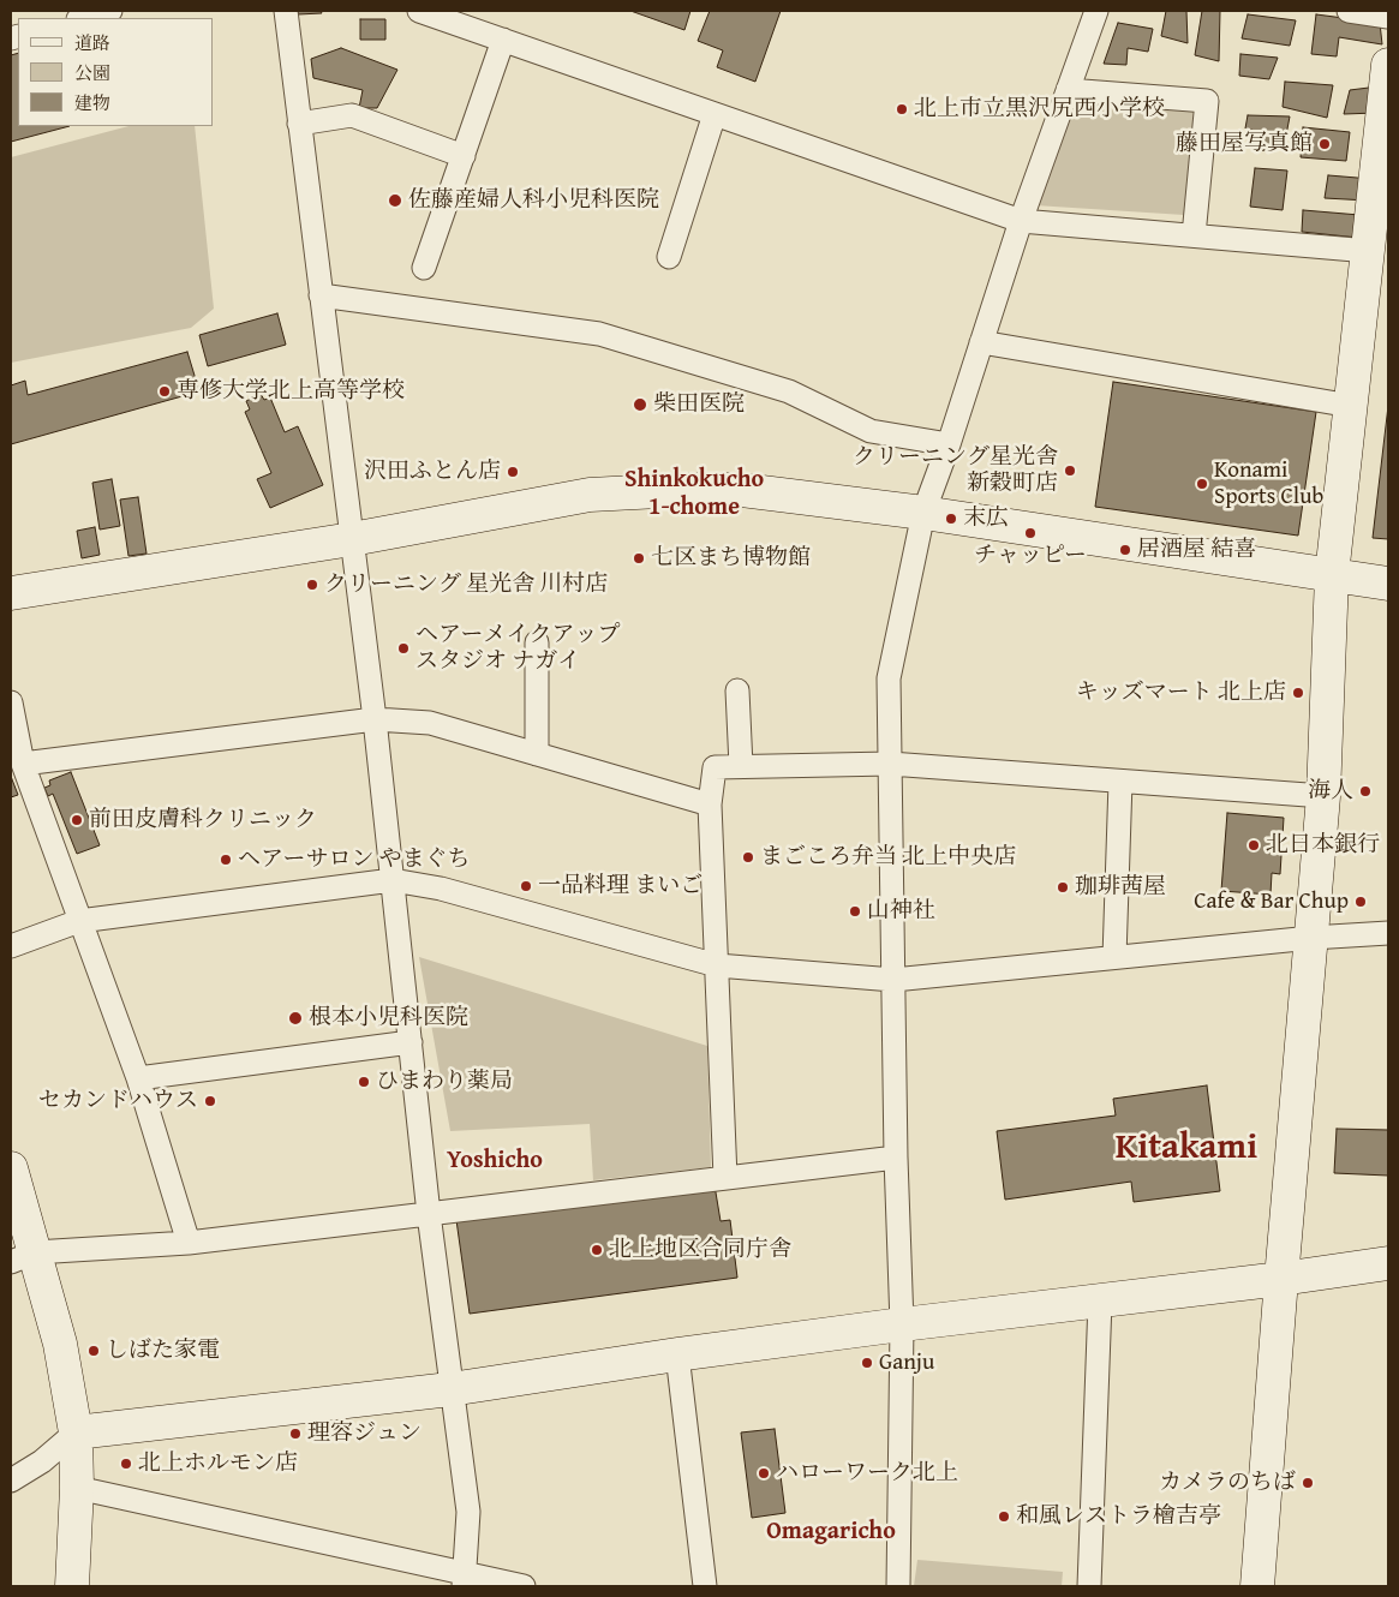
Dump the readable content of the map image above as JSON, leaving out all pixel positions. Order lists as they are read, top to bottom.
{
  "districts": [
    "Shinkokucho 1-chome",
    "Kitakami",
    "Yoshicho",
    "Omagaricho"
  ],
  "places": [
    "北上市立黒沢尻西小学校",
    "藤田屋写真館",
    "佐藤産婦人科小児科医院",
    "専修大学北上高等学校",
    "柴田医院",
    "クリーニング星光舎 新穀町店",
    "沢田ふとん店",
    "Konami Sports Club",
    "末広",
    "チャッピー",
    "居酒屋 結喜",
    "七区まち博物館",
    "クリーニング 星光舎 川村店",
    "ヘアーメイクアップ スタジオ ナガイ",
    "キッズマート 北上店",
    "海人",
    "前田皮膚科クリニック",
    "北日本銀行",
    "まごころ弁当 北上中央店",
    "ヘアーサロン やまぐち",
    "一品料理 まいご",
    "珈琲茜屋",
    "Cafe & Bar Chup",
    "山神社",
    "根本小児科医院",
    "ひまわり薬局",
    "セカンドハウス",
    "北上地区合同庁舎",
    "しばた家電",
    "Ganju",
    "理容ジュン",
    "北上ホルモン店",
    "ハローワーク北上",
    "カメラのちば",
    "和風レストラ檜吉亭"
  ],
  "legend": ["道路", "公園", "建物"]
}
